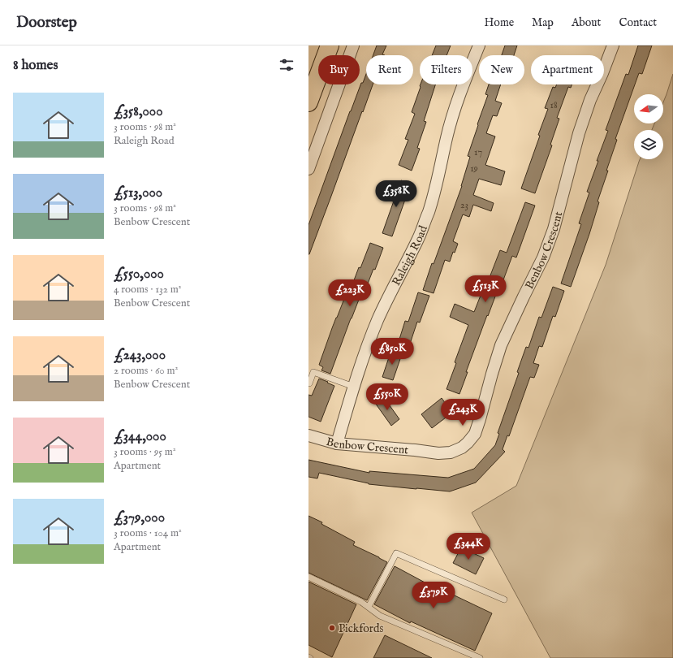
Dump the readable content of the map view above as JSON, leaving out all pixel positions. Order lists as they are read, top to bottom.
{
  "streets": {
    "street": ["Benbow Crescent", "Raleigh Road"]
  },
  "crossings": [
    ["Benbow Crescent", "Raleigh Road"]
  ],
  "places": ["Pickfords"],
  "house_numbers": [
    "18",
    "17",
    "19",
    "23"
  ],
  "north": "left",
  "page": {
    "header": "Doorstep",
    "nav": [
      "Home",
      "Map",
      "About",
      "Contact"
    ],
    "heading": "8 homes",
    "chip": [
      "Buy",
      "Rent",
      "Filters",
      "New",
      "Apartment"
    ],
    "list": [
      {
        "name": "£358,000",
        "note": "3 rooms · 98 m² · Raleigh Road"
      },
      {
        "name": "£513,000",
        "note": "3 rooms · 98 m² · Benbow Crescent"
      },
      {
        "name": "£550,000",
        "note": "4 rooms · 132 m² · Benbow Crescent"
      },
      {
        "name": "£243,000",
        "note": "2 rooms · 60 m² · Benbow Crescent"
      },
      {
        "name": "£344,000",
        "note": "3 rooms · 95 m² · Apartment"
      },
      {
        "name": "£379,000",
        "note": "3 rooms · 104 m² · Apartment"
      }
    ],
    "price": [
      "£358K",
      "£513K",
      "£223K",
      "£850K",
      "£550K",
      "£243K",
      "£344K",
      "£379K"
    ]
  }
}
